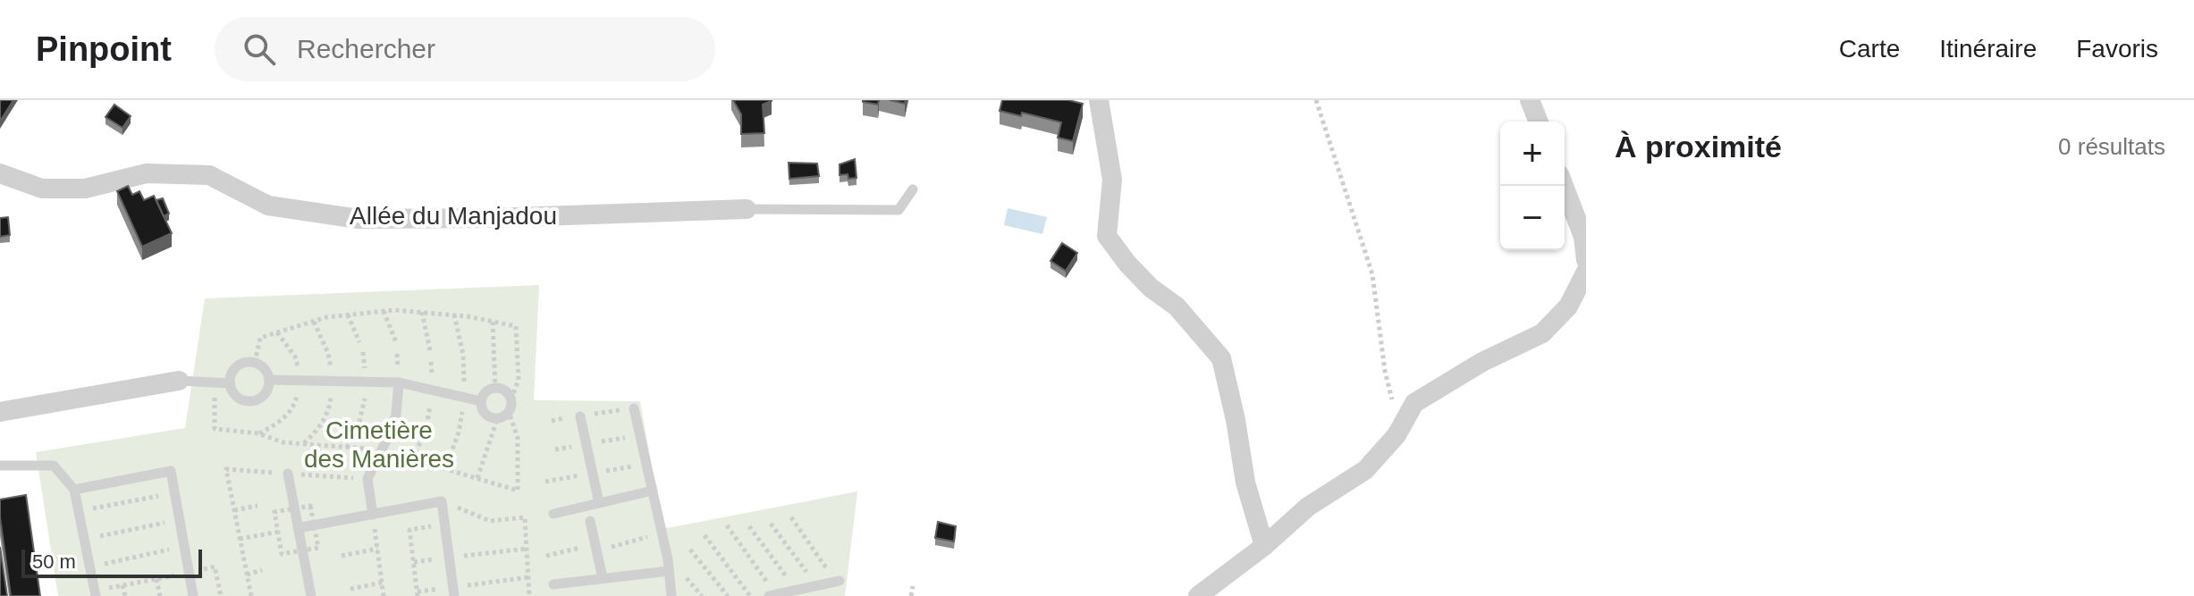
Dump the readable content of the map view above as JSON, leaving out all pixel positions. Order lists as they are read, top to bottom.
{
  "streets": {
    "street": ["Allée du Manjadou"]
  },
  "parks": ["Cimetière des Manières"],
  "scale_bar": "50 m",
  "page": {
    "header": "Pinpoint",
    "search": "Rechercher",
    "nav": ["Carte", "Itinéraire", "Favoris"],
    "heading": ["À proximité", "0 résultats"],
    "map_buttons": ["+", "−"],
    "scale": "50 m"
  }
}
